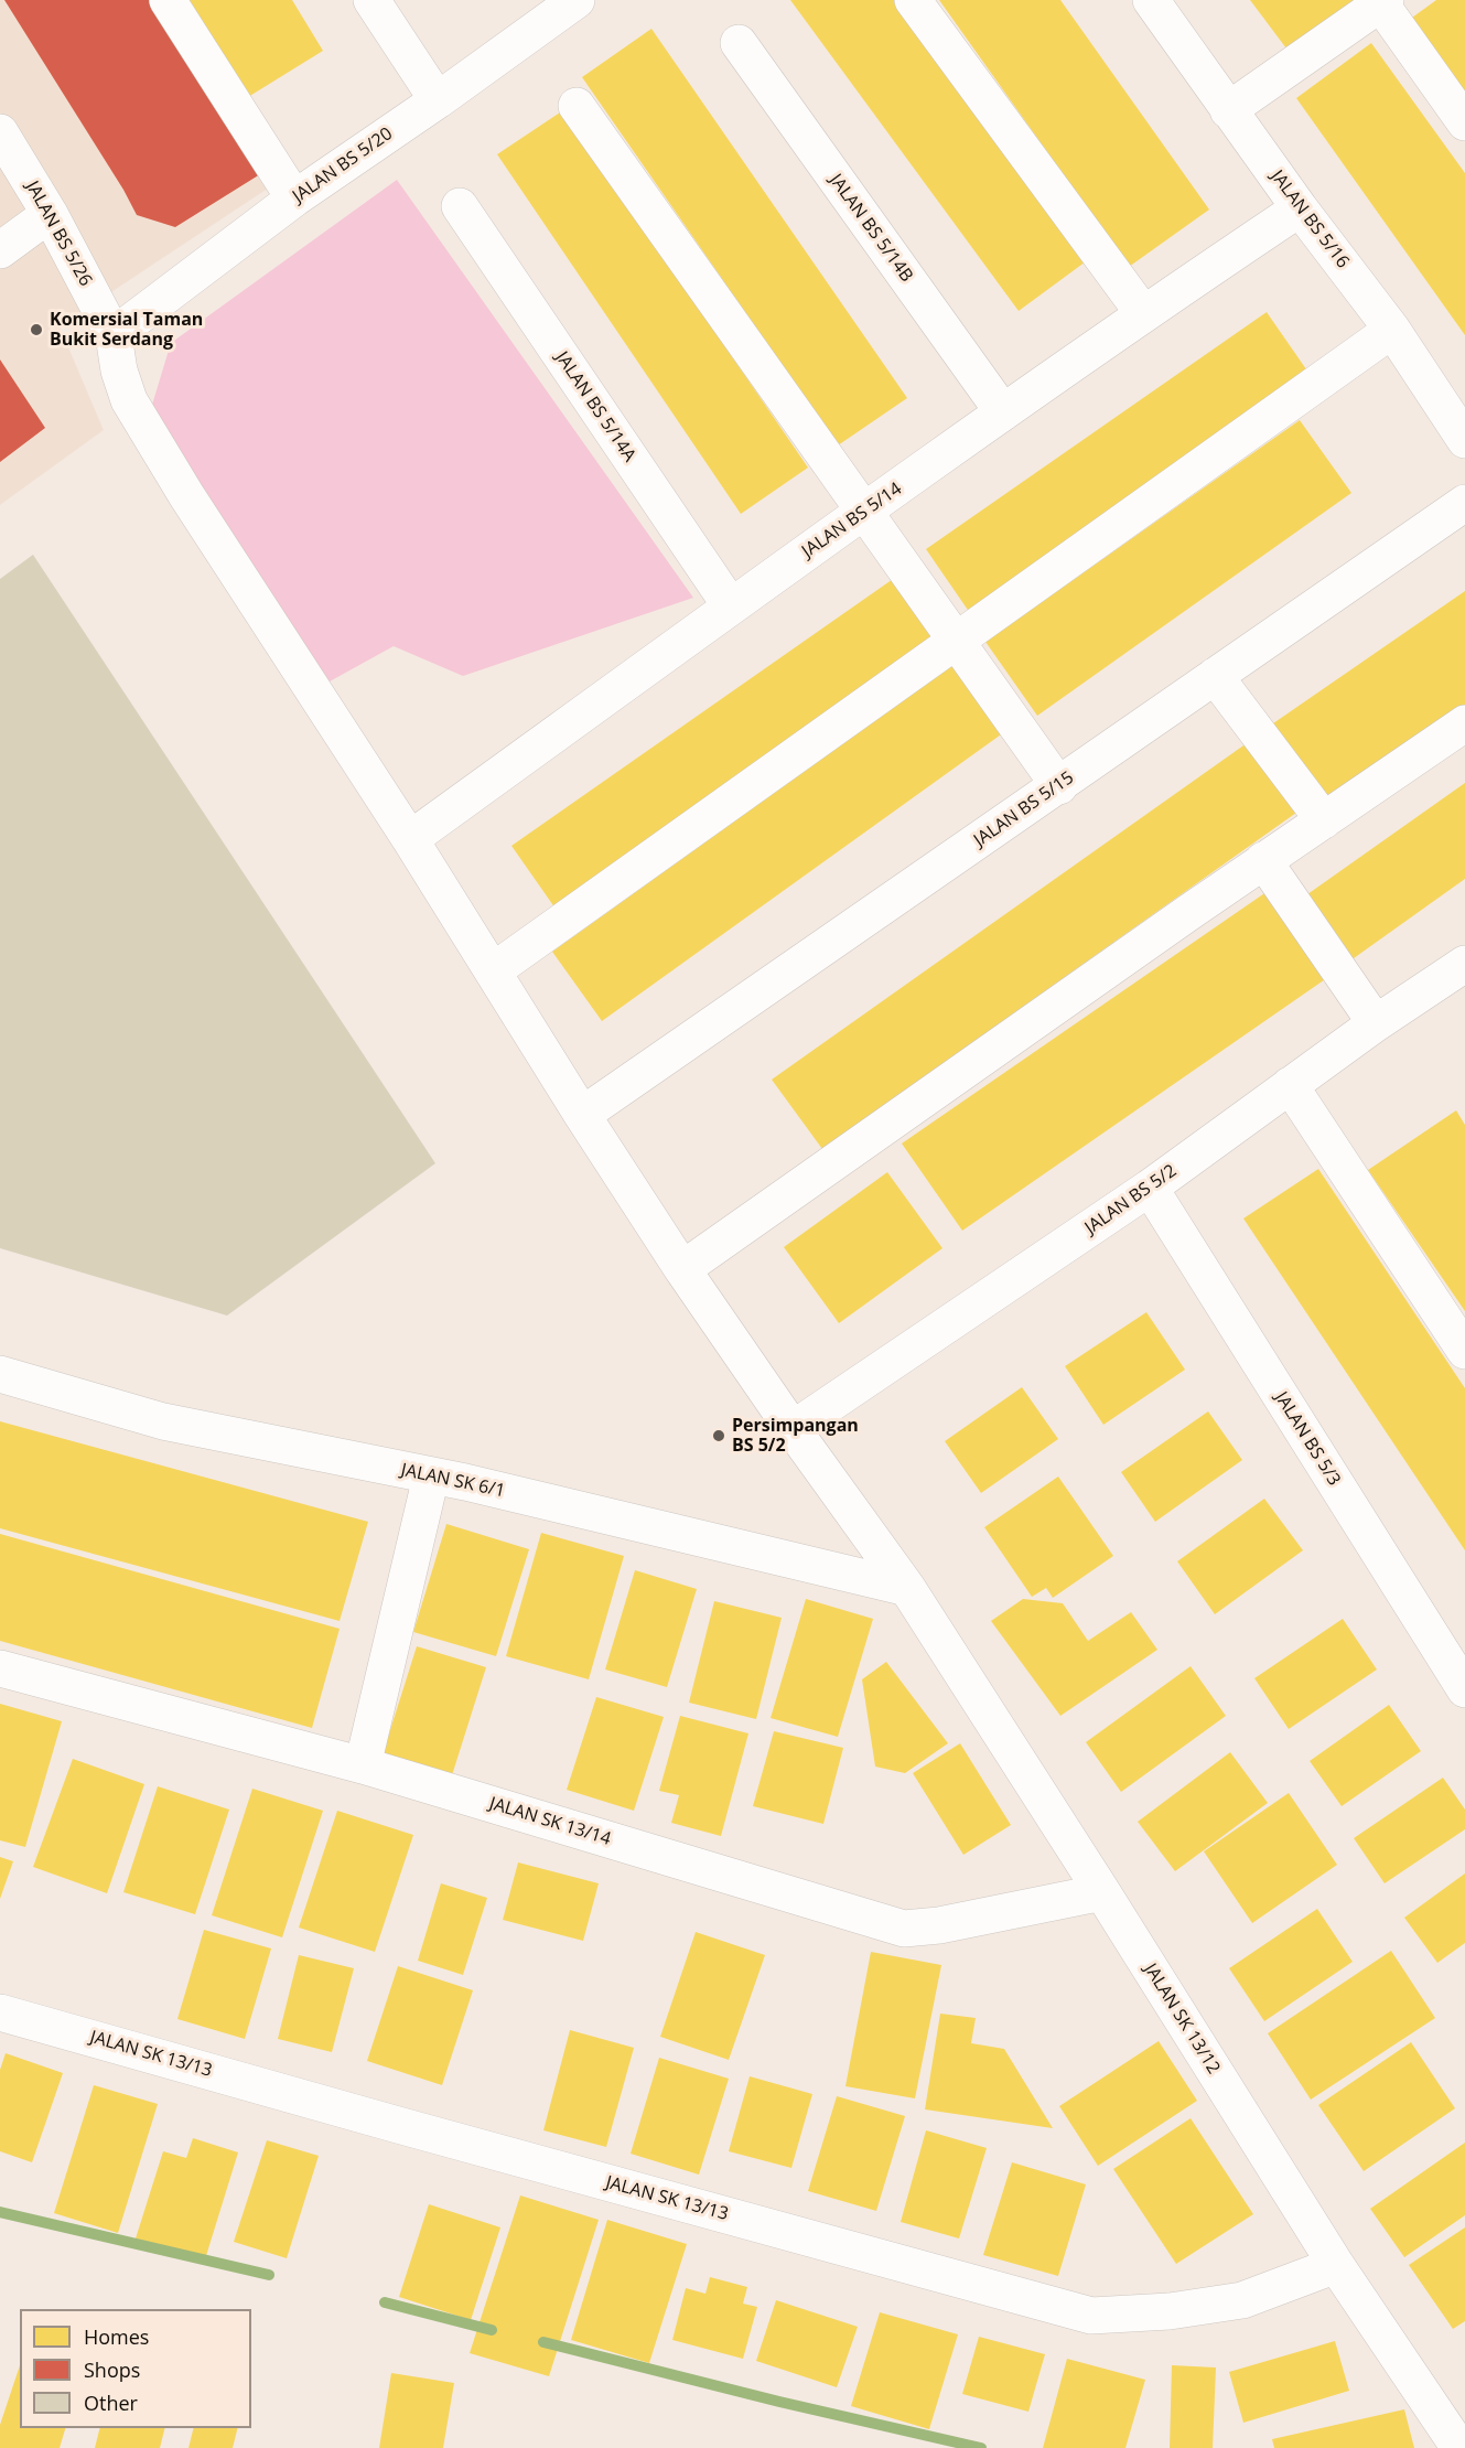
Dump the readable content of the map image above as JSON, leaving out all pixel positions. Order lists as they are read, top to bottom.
{
  "streets": {
    "street": [
      "JALAN BS 5/20",
      "JALAN BS 5/16",
      "JALAN BS 5/14B",
      "JALAN BS 5/26",
      "JALAN BS 5/14A",
      "JALAN BS 5/14",
      "JALAN BS 5/15",
      "JALAN BS 5/2",
      "JALAN BS 5/3",
      "JALAN SK 6/1",
      "JALAN SK 13/14",
      "JALAN SK 13/12",
      "JALAN SK 13/13"
    ]
  },
  "crossings": [
    ["JALAN BS 5/20", "JALAN BS 5/26"],
    ["JALAN BS 5/16", "JALAN BS 5/14"],
    ["JALAN BS 5/14B", "JALAN BS 5/14"],
    ["JALAN BS 5/26", "JALAN BS 5/14"],
    ["JALAN BS 5/26", "JALAN SK 13/12"],
    ["JALAN BS 5/14A", "JALAN BS 5/14"],
    ["JALAN BS 5/15", "JALAN SK 13/12"],
    ["JALAN BS 5/2", "JALAN BS 5/3"],
    ["JALAN BS 5/2", "JALAN SK 13/12"],
    ["JALAN SK 6/1", "JALAN SK 13/12"],
    ["JALAN SK 13/14", "JALAN SK 13/12"],
    ["JALAN SK 13/12", "JALAN SK 13/13"]
  ],
  "places": ["Komersial Taman Bukit Serdang", "Persimpangan BS 5/2"],
  "legend": ["Homes", "Shops", "Other"]
}
